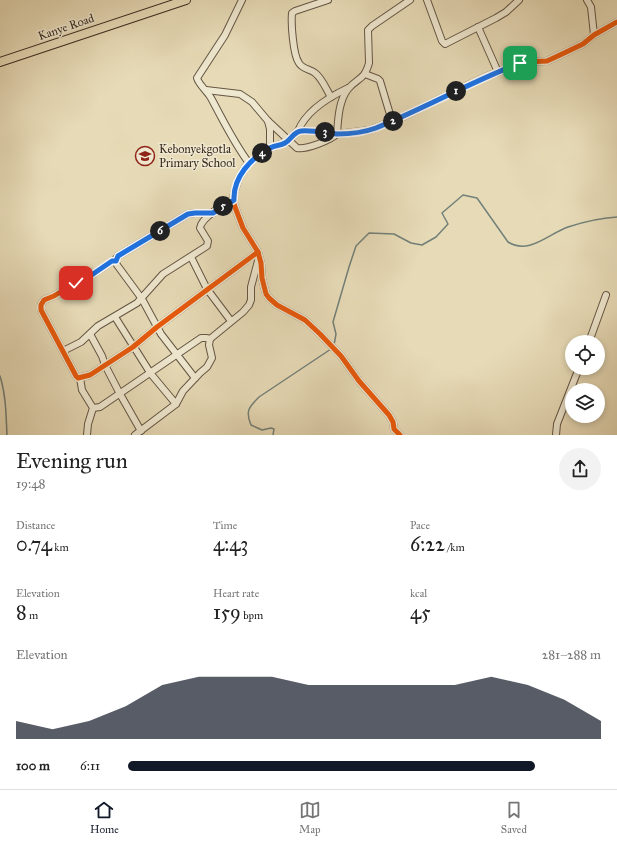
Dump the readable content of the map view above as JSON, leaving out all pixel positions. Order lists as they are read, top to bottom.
{
  "streets": {
    "main road": ["Kanye Road"]
  },
  "places": {
    "school or university": ["Kebonyekgotla Primary School"]
  },
  "page": {
    "pins": [
      "1",
      "2",
      "3",
      "4",
      "5",
      "6"
    ],
    "heading": ["Evening run", "19:48"],
    "stats": [
      ["Distance", "0.74 km"],
      ["Time", "4:43"],
      ["Pace", "6:22 /km"],
      ["Elevation", "8 m"],
      ["Heart rate", "159 bpm"],
      ["kcal", "45"]
    ],
    "chart": ["Elevation", "281–288 m"],
    "list": [
      {
        "name": "100 m",
        "note": "6:11"
      }
    ],
    "tabs": ["Home", "Map", "Saved"]
  }
}
